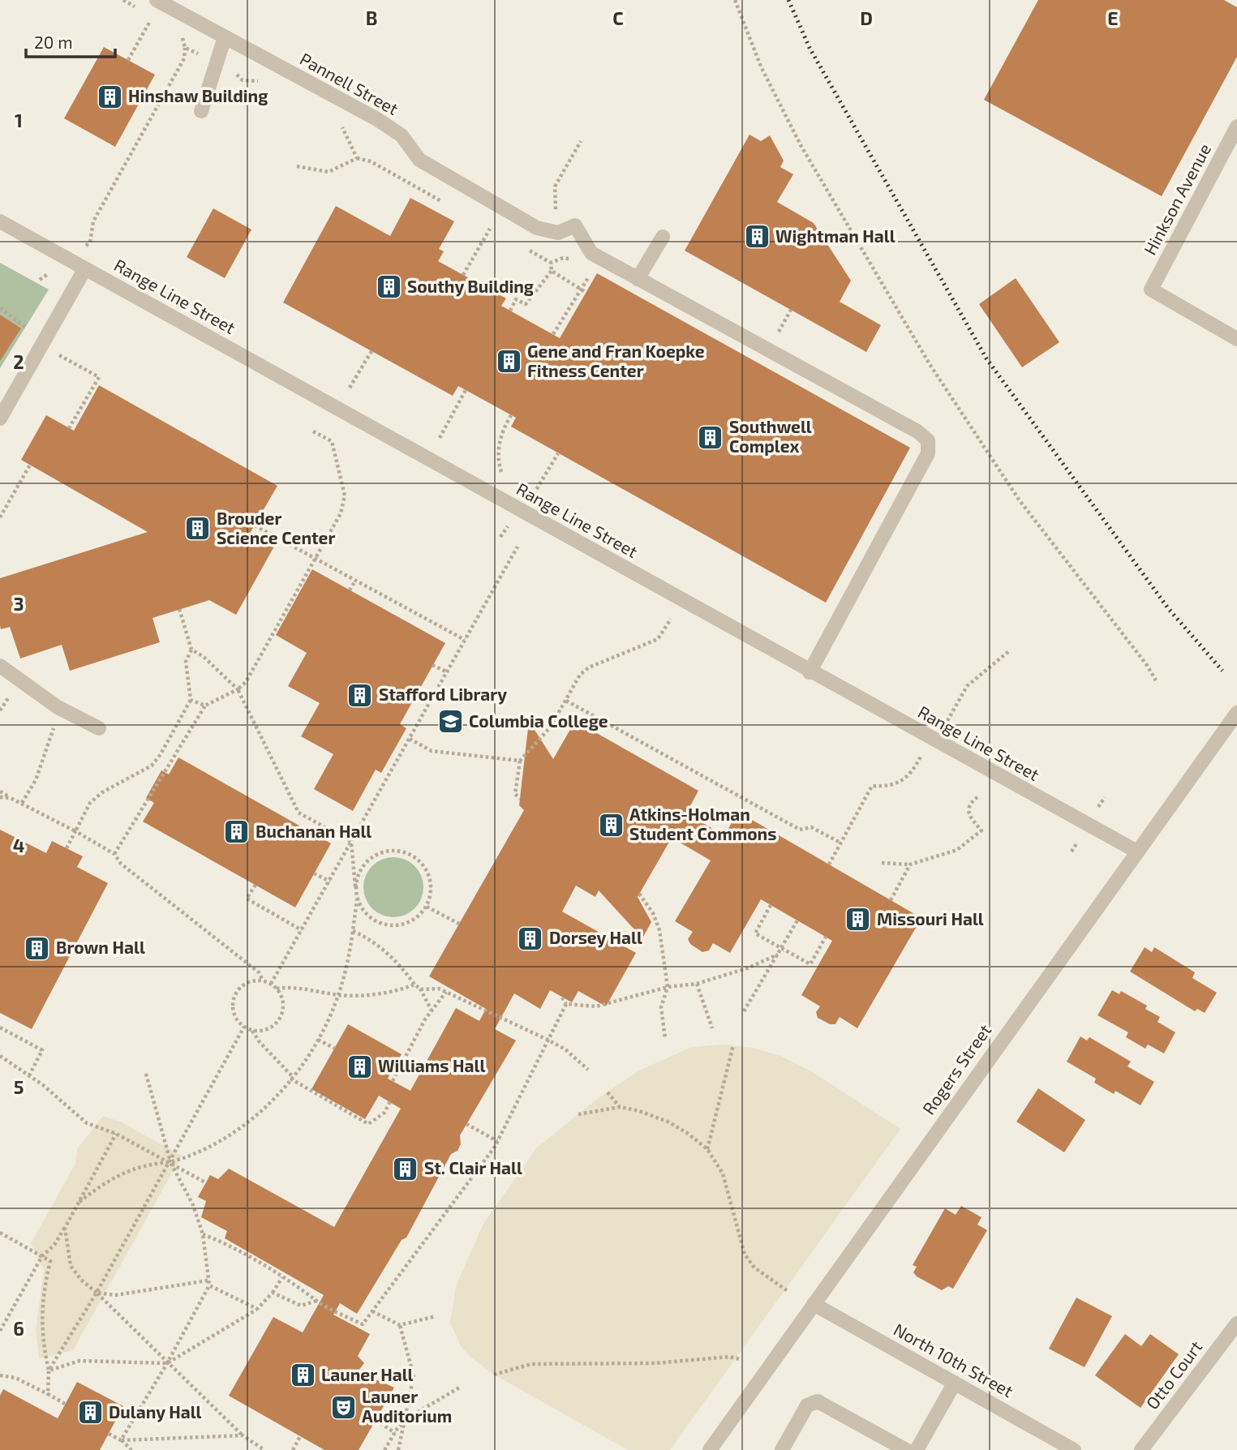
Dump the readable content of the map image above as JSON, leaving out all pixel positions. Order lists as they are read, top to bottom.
{
  "streets": {
    "street": [
      "Pannell Street",
      "Hinkson Avenue",
      "Range Line Street",
      "Rogers Street",
      "North 10th Street",
      "Otto Court"
    ]
  },
  "crossings": [
    ["Range Line Street", "Rogers Street"],
    ["Rogers Street", "North 10th Street"]
  ],
  "places": {
    "building": [
      "Hinshaw Building",
      "Wightman Hall",
      "Southy Building",
      "Gene and Fran Koepke Fitness Center",
      "Southwell Complex",
      "Brouder Science Center",
      "Stafford Library",
      "Atkins-Holman Student Commons",
      "Buchanan Hall",
      "Missouri Hall",
      "Dorsey Hall",
      "Brown Hall",
      "Williams Hall",
      "St. Clair Hall",
      "Launer Hall",
      "Dulany Hall"
    ],
    "school or university": ["Columbia College"],
    "theatre": ["Launer Auditorium"]
  },
  "scale_bar": "20 m",
  "grid": {
    "columns": [
      "B",
      "C",
      "D",
      "E"
    ],
    "rows": [
      "1",
      "2",
      "3",
      "4",
      "5",
      "6"
    ]
  }
}
